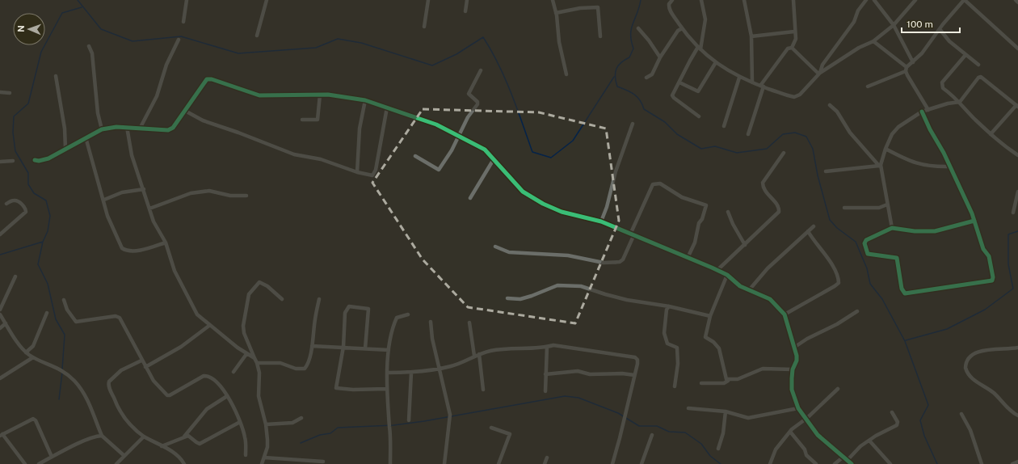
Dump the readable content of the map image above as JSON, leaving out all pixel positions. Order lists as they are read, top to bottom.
{
  "scale_bar": "100 m",
  "north": "left"
}
